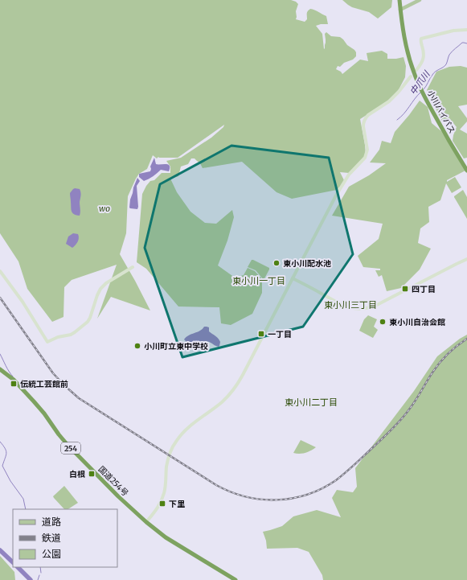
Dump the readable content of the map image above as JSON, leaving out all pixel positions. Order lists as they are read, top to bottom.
{
  "streets": {
    "highway": ["小川バイパス", "254", "国道254号"]
  },
  "districts": ["東小川一丁目", "東小川三丁目", "東小川二丁目"],
  "water": ["中爪川"],
  "parks": ["wo"],
  "places": {
    "other": ["東小川配水池", "東小川自治会館", "小川町立東中学校"],
    "transit": [
      "四丁目",
      "一丁目",
      "伝統工芸館前",
      "白根",
      "下里"
    ]
  },
  "legend": ["道路", "鉄道", "公園"]
}
